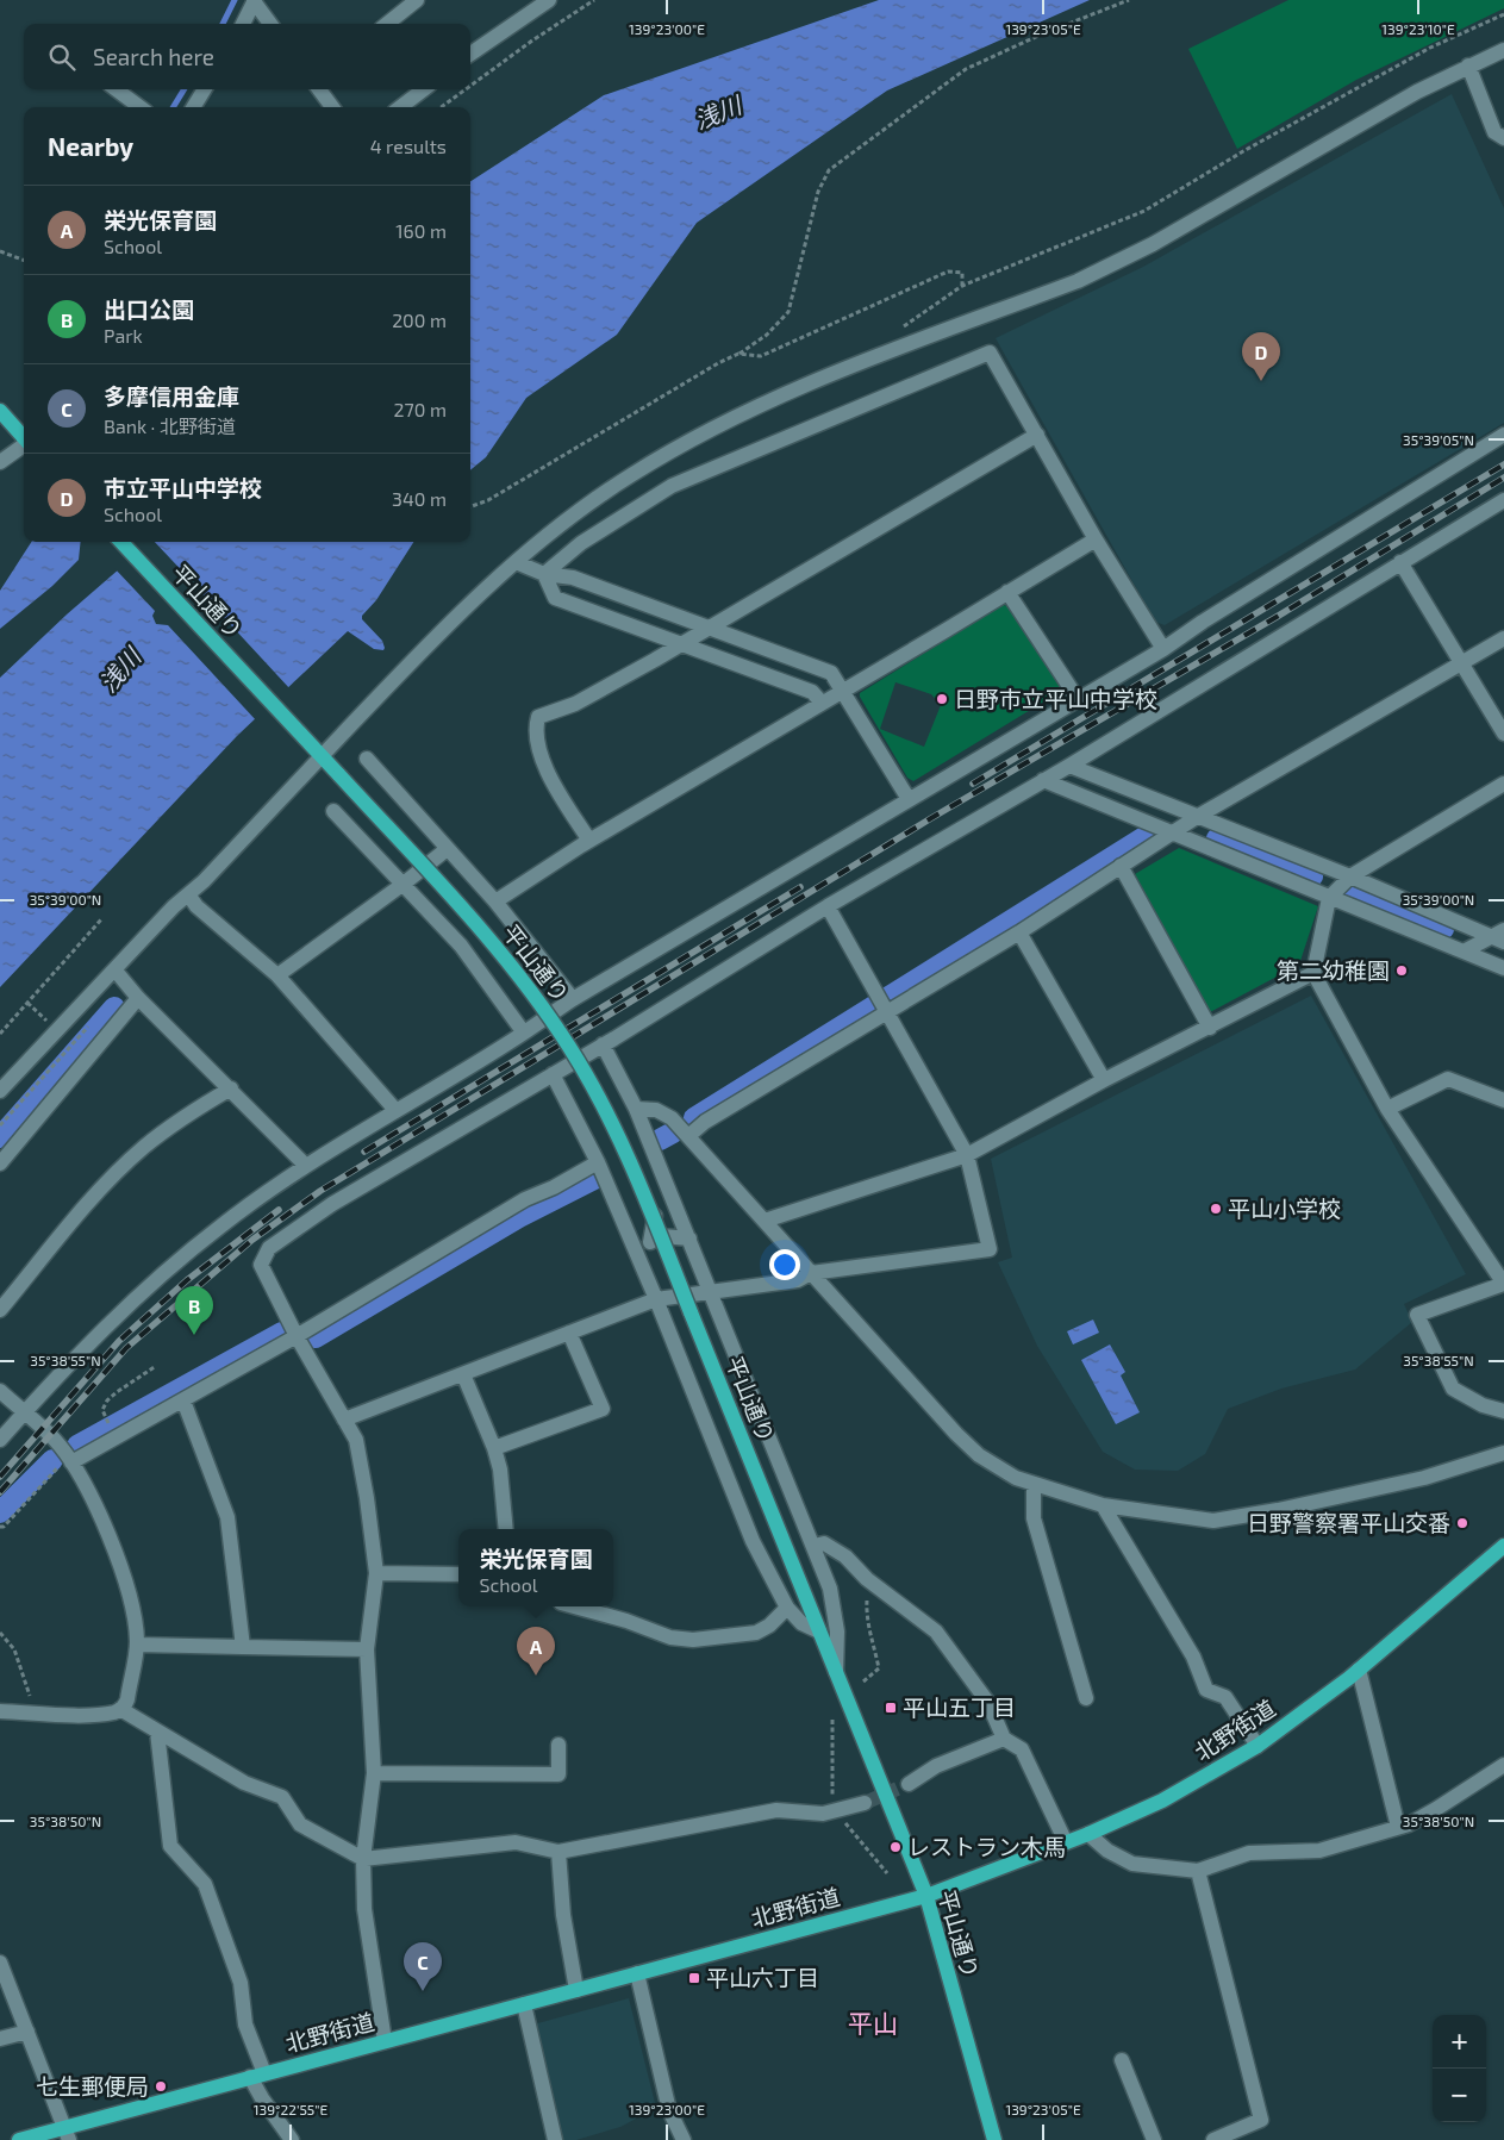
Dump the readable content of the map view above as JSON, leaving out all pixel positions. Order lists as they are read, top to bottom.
{
  "streets": {
    "main road": ["平山通り", "北野街道"]
  },
  "crossings": [
    ["平山通り", "北野街道"]
  ],
  "districts": ["平山"],
  "water": ["浅川"],
  "places": {
    "other": [
      "日野市立平山中学校",
      "第二幼稚園",
      "平山小学校",
      "日野警察署平山交番",
      "レストラン木馬",
      "七生郵便局"
    ],
    "transit": ["平山五丁目", "平山六丁目"]
  },
  "page": {
    "search": "Search here",
    "heading": ["Nearby", "4 results"],
    "list": [
      {
        "mark": "A",
        "name": "栄光保育園",
        "note": "School",
        "value": "160 m"
      },
      {
        "mark": "B",
        "name": "出口公園",
        "note": "Park",
        "value": "200 m"
      },
      {
        "mark": "C",
        "name": "多摩信用金庫",
        "note": "Bank · 北野街道",
        "value": "270 m"
      },
      {
        "mark": "D",
        "name": "市立平山中学校",
        "note": "School",
        "value": "340 m"
      }
    ],
    "pins": [
      "D",
      "B",
      "A",
      "C"
    ],
    "popup": ["栄光保育園", "School"],
    "map_buttons": ["+", "−"]
  },
  "coordinates": [
    "139°23'00\"E",
    "139°23'05\"E",
    "139°23'10\"E",
    "35°39'05\"N",
    "35°39'00\"N",
    "35°38'55\"N",
    "35°38'50\"N",
    "139°22'55\"E"
  ]
}
